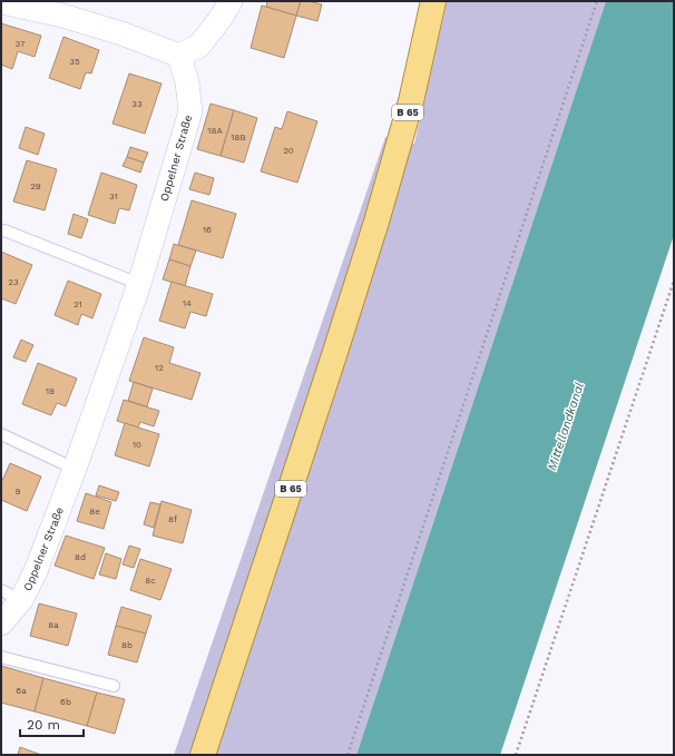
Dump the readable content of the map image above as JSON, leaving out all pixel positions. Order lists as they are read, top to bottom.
{
  "streets": {
    "main road": ["B 65"],
    "street": ["Oppelner Straße"]
  },
  "water": ["Mittellandkanal"],
  "house_numbers": [
    "37",
    "35",
    "33",
    "18A",
    "18B",
    "20",
    "29",
    "31",
    "16",
    "23",
    "14",
    "21",
    "12",
    "19",
    "10",
    "9",
    "8e",
    "8f",
    "8d",
    "8c",
    "8a",
    "8b",
    "6a",
    "6b"
  ],
  "scale_bar": "20 m"
}
